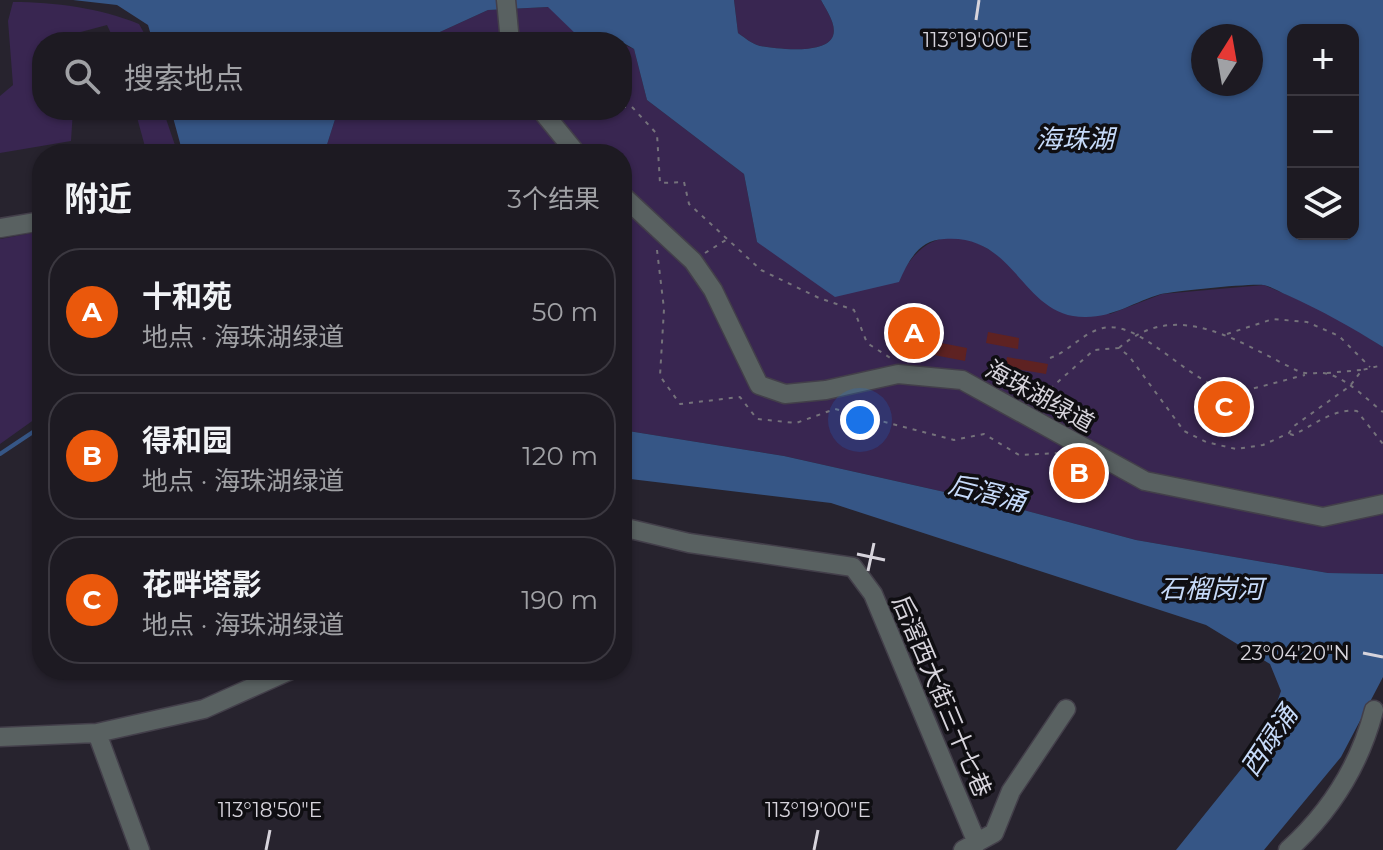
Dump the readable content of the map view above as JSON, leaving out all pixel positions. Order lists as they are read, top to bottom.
{
  "streets": {
    "street": ["海珠湖绿道", "后滘西大街三十七巷"]
  },
  "water": [
    "海珠湖",
    "后滘涌",
    "石榴岗河",
    "西碌涌"
  ],
  "north": "top",
  "page": {
    "map_buttons": ["+", "−"],
    "search": "搜索地点",
    "heading": ["附近", "3个结果"],
    "list": [
      {
        "mark": "A",
        "name": "十和苑",
        "note": "地点 · 海珠湖绿道",
        "value": "50 m"
      },
      {
        "mark": "B",
        "name": "得和园",
        "note": "地点 · 海珠湖绿道",
        "value": "120 m"
      },
      {
        "mark": "C",
        "name": "花畔塔影",
        "note": "地点 · 海珠湖绿道",
        "value": "190 m"
      }
    ],
    "pins": ["A", "C", "B"]
  },
  "coordinates": ["113°19'00\"E", "23°04'20\"N", "113°18'50\"E"]
}
